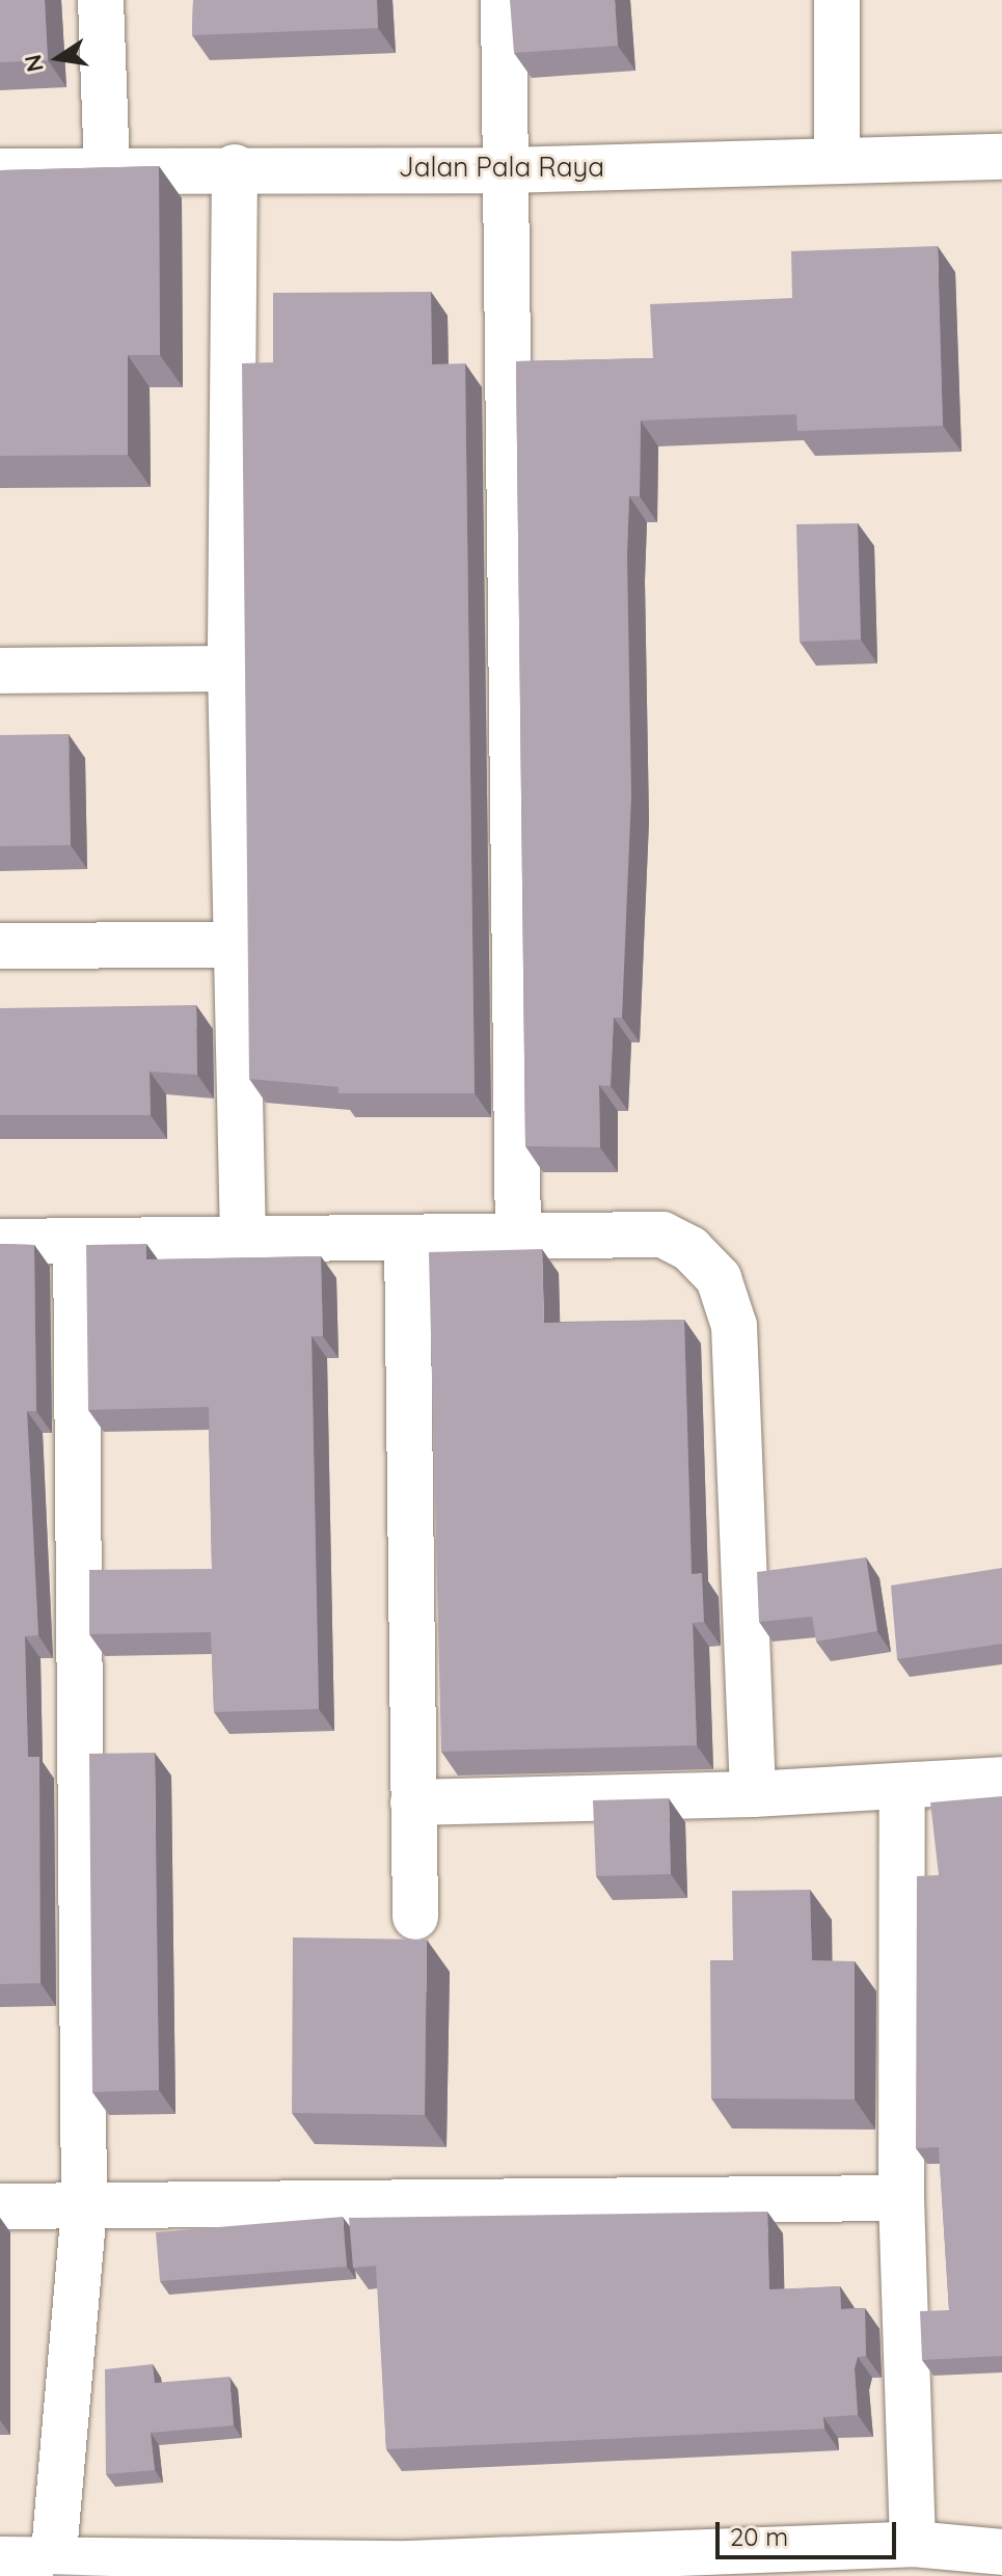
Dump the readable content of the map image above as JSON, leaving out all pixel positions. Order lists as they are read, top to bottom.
{
  "streets": {
    "street": ["Jalan Pala Raya"]
  },
  "scale_bar": "20 m",
  "north": "left"
}
